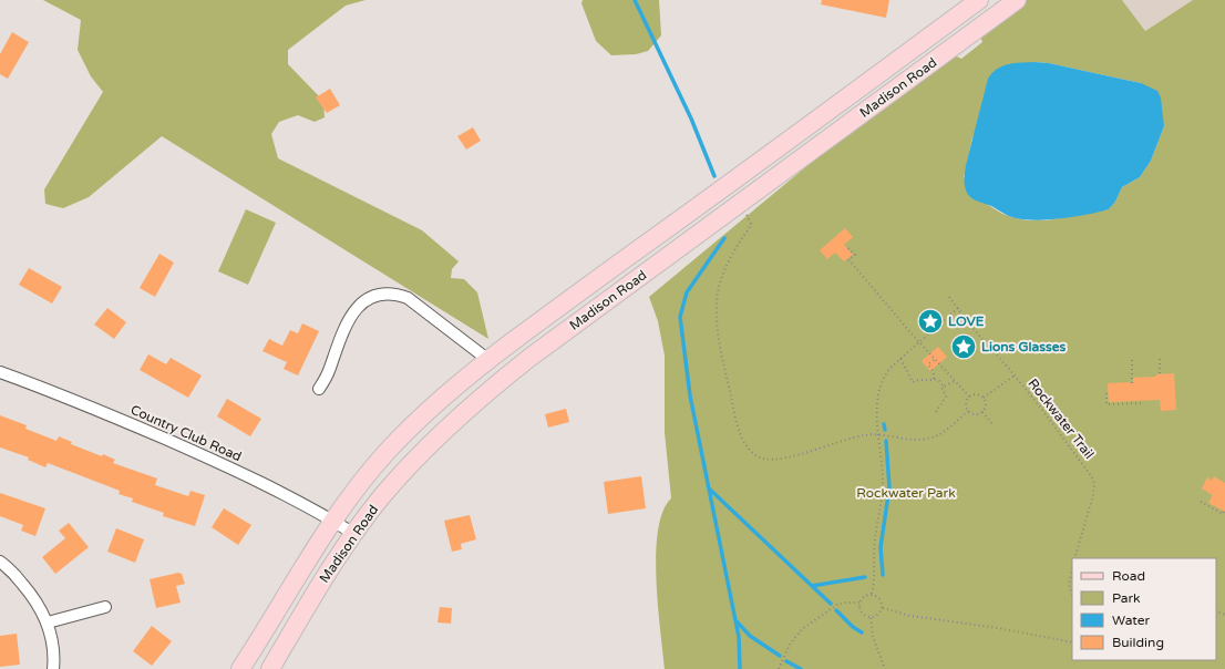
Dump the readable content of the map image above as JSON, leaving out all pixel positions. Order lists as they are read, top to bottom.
{
  "streets": {
    "main road": ["Madison Road"],
    "street": ["Country Club Road"],
    "path": ["Rockwater Trail"]
  },
  "crossings": [
    ["Madison Road", "Country Club Road"]
  ],
  "parks": ["Rockwater Park"],
  "places": {
    "place": ["LOVE", "Lions Glasses"]
  },
  "legend": [
    "Road",
    "Park",
    "Water",
    "Building"
  ]
}
